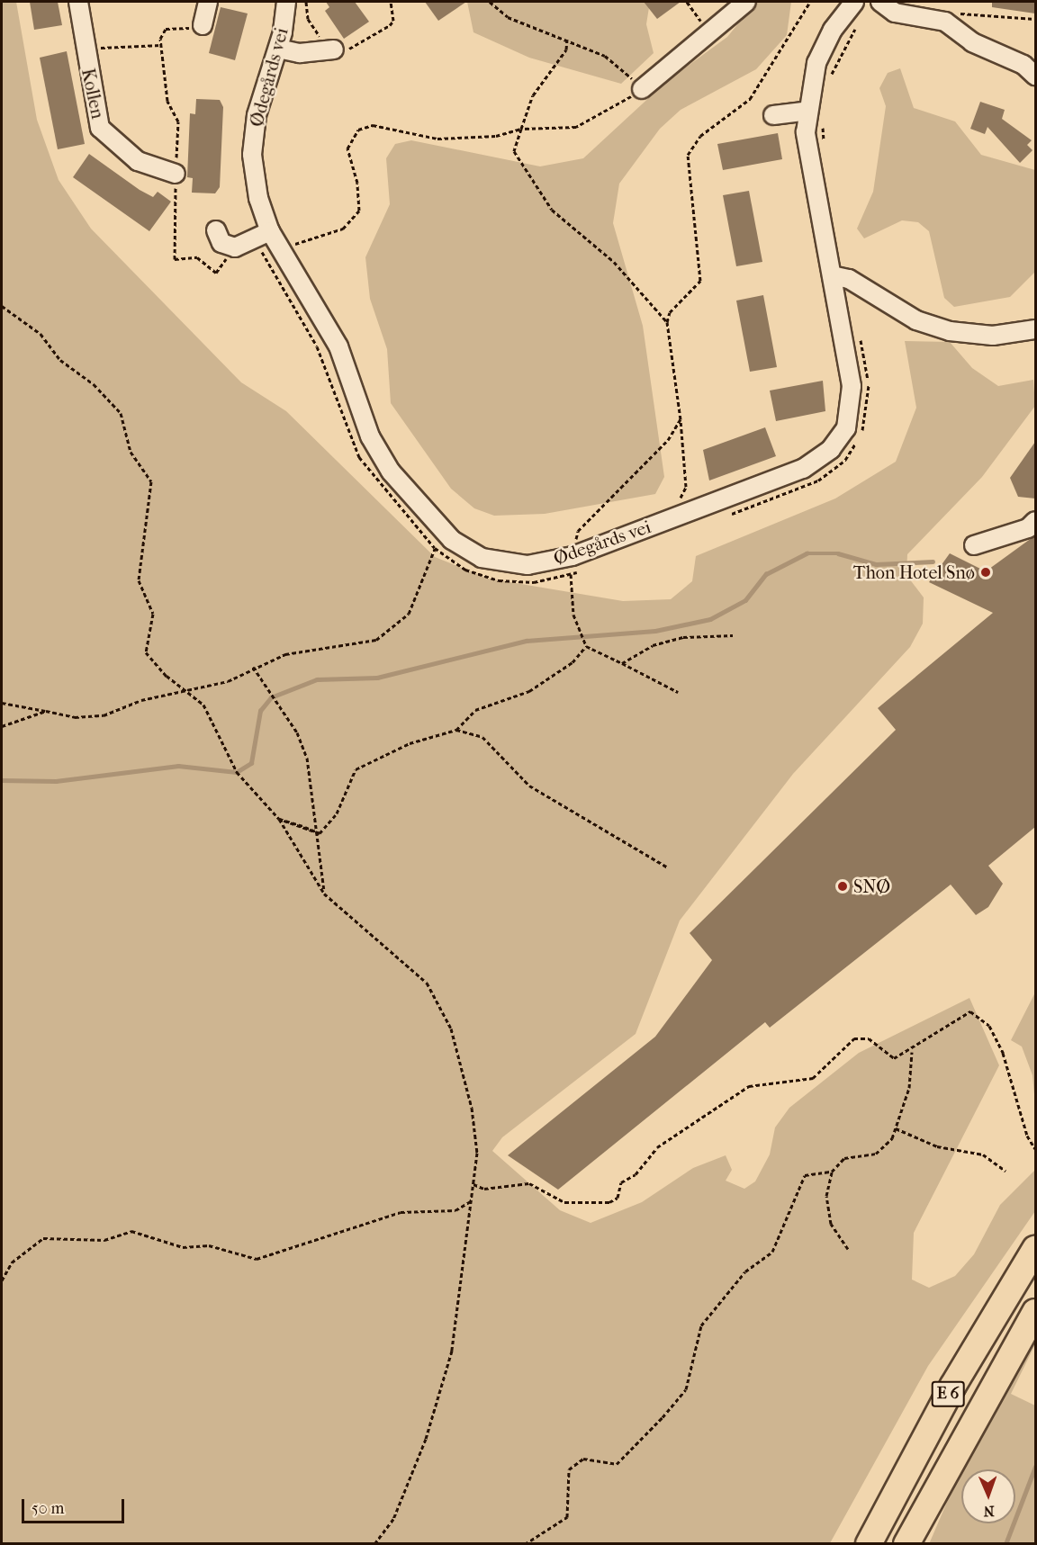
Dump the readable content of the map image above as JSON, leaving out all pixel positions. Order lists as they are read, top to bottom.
{
  "streets": {
    "highway": ["E 6"],
    "street": ["Ødegårds vei", "Kollen"]
  },
  "places": ["Thon Hotel Snø", "SNØ"],
  "scale_bar": "50 m",
  "north": "bottom"
}
